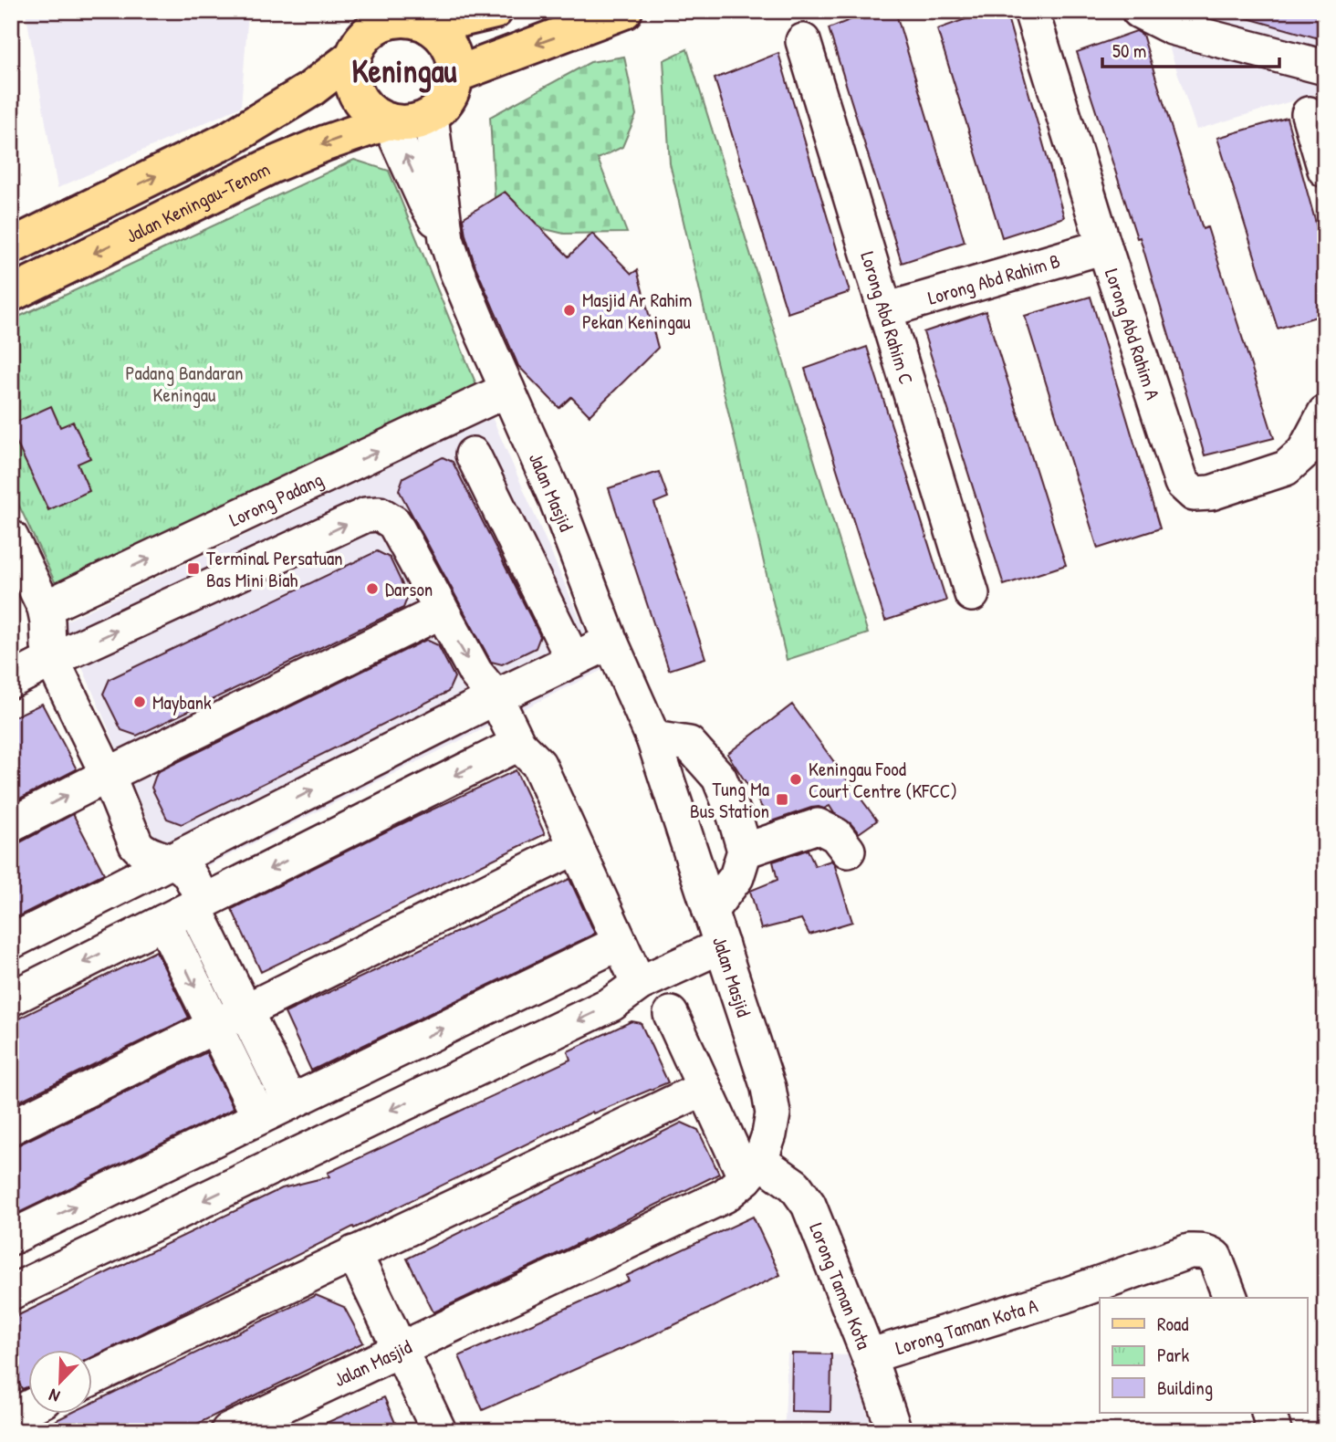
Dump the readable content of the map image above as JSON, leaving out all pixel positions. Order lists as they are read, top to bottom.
{
  "streets": {
    "main road": ["Jalan Keningau-Tenom"],
    "street": [
      "Lorong Abd Rahim B",
      "Lorong Abd Rahim C",
      "Lorong Abd Rahim A",
      "Jalan Masjid",
      "Lorong Padang",
      "Lorong Taman Kota",
      "Lorong Taman Kota A"
    ]
  },
  "crossings": [
    ["Lorong Abd Rahim B", "Lorong Abd Rahim C"],
    ["Lorong Abd Rahim B", "Lorong Abd Rahim A"],
    ["Jalan Masjid", "Lorong Padang"],
    ["Jalan Masjid", "Lorong Taman Kota"],
    ["Lorong Taman Kota", "Lorong Taman Kota A"]
  ],
  "districts": ["Keningau"],
  "parks": ["Padang Bandaran Keningau"],
  "places": {
    "other": [
      "Masjid Ar Rahim Pekan Keningau",
      "Darson",
      "Maybank",
      "Keningau Food Court Centre (KFCC)"
    ],
    "transit": ["Terminal Persatuan Bas Mini Biah", "Tung Ma Bus Station"]
  },
  "legend": ["Road", "Park", "Building"],
  "scale_bar": "50 m",
  "north": "bottom left"
}
